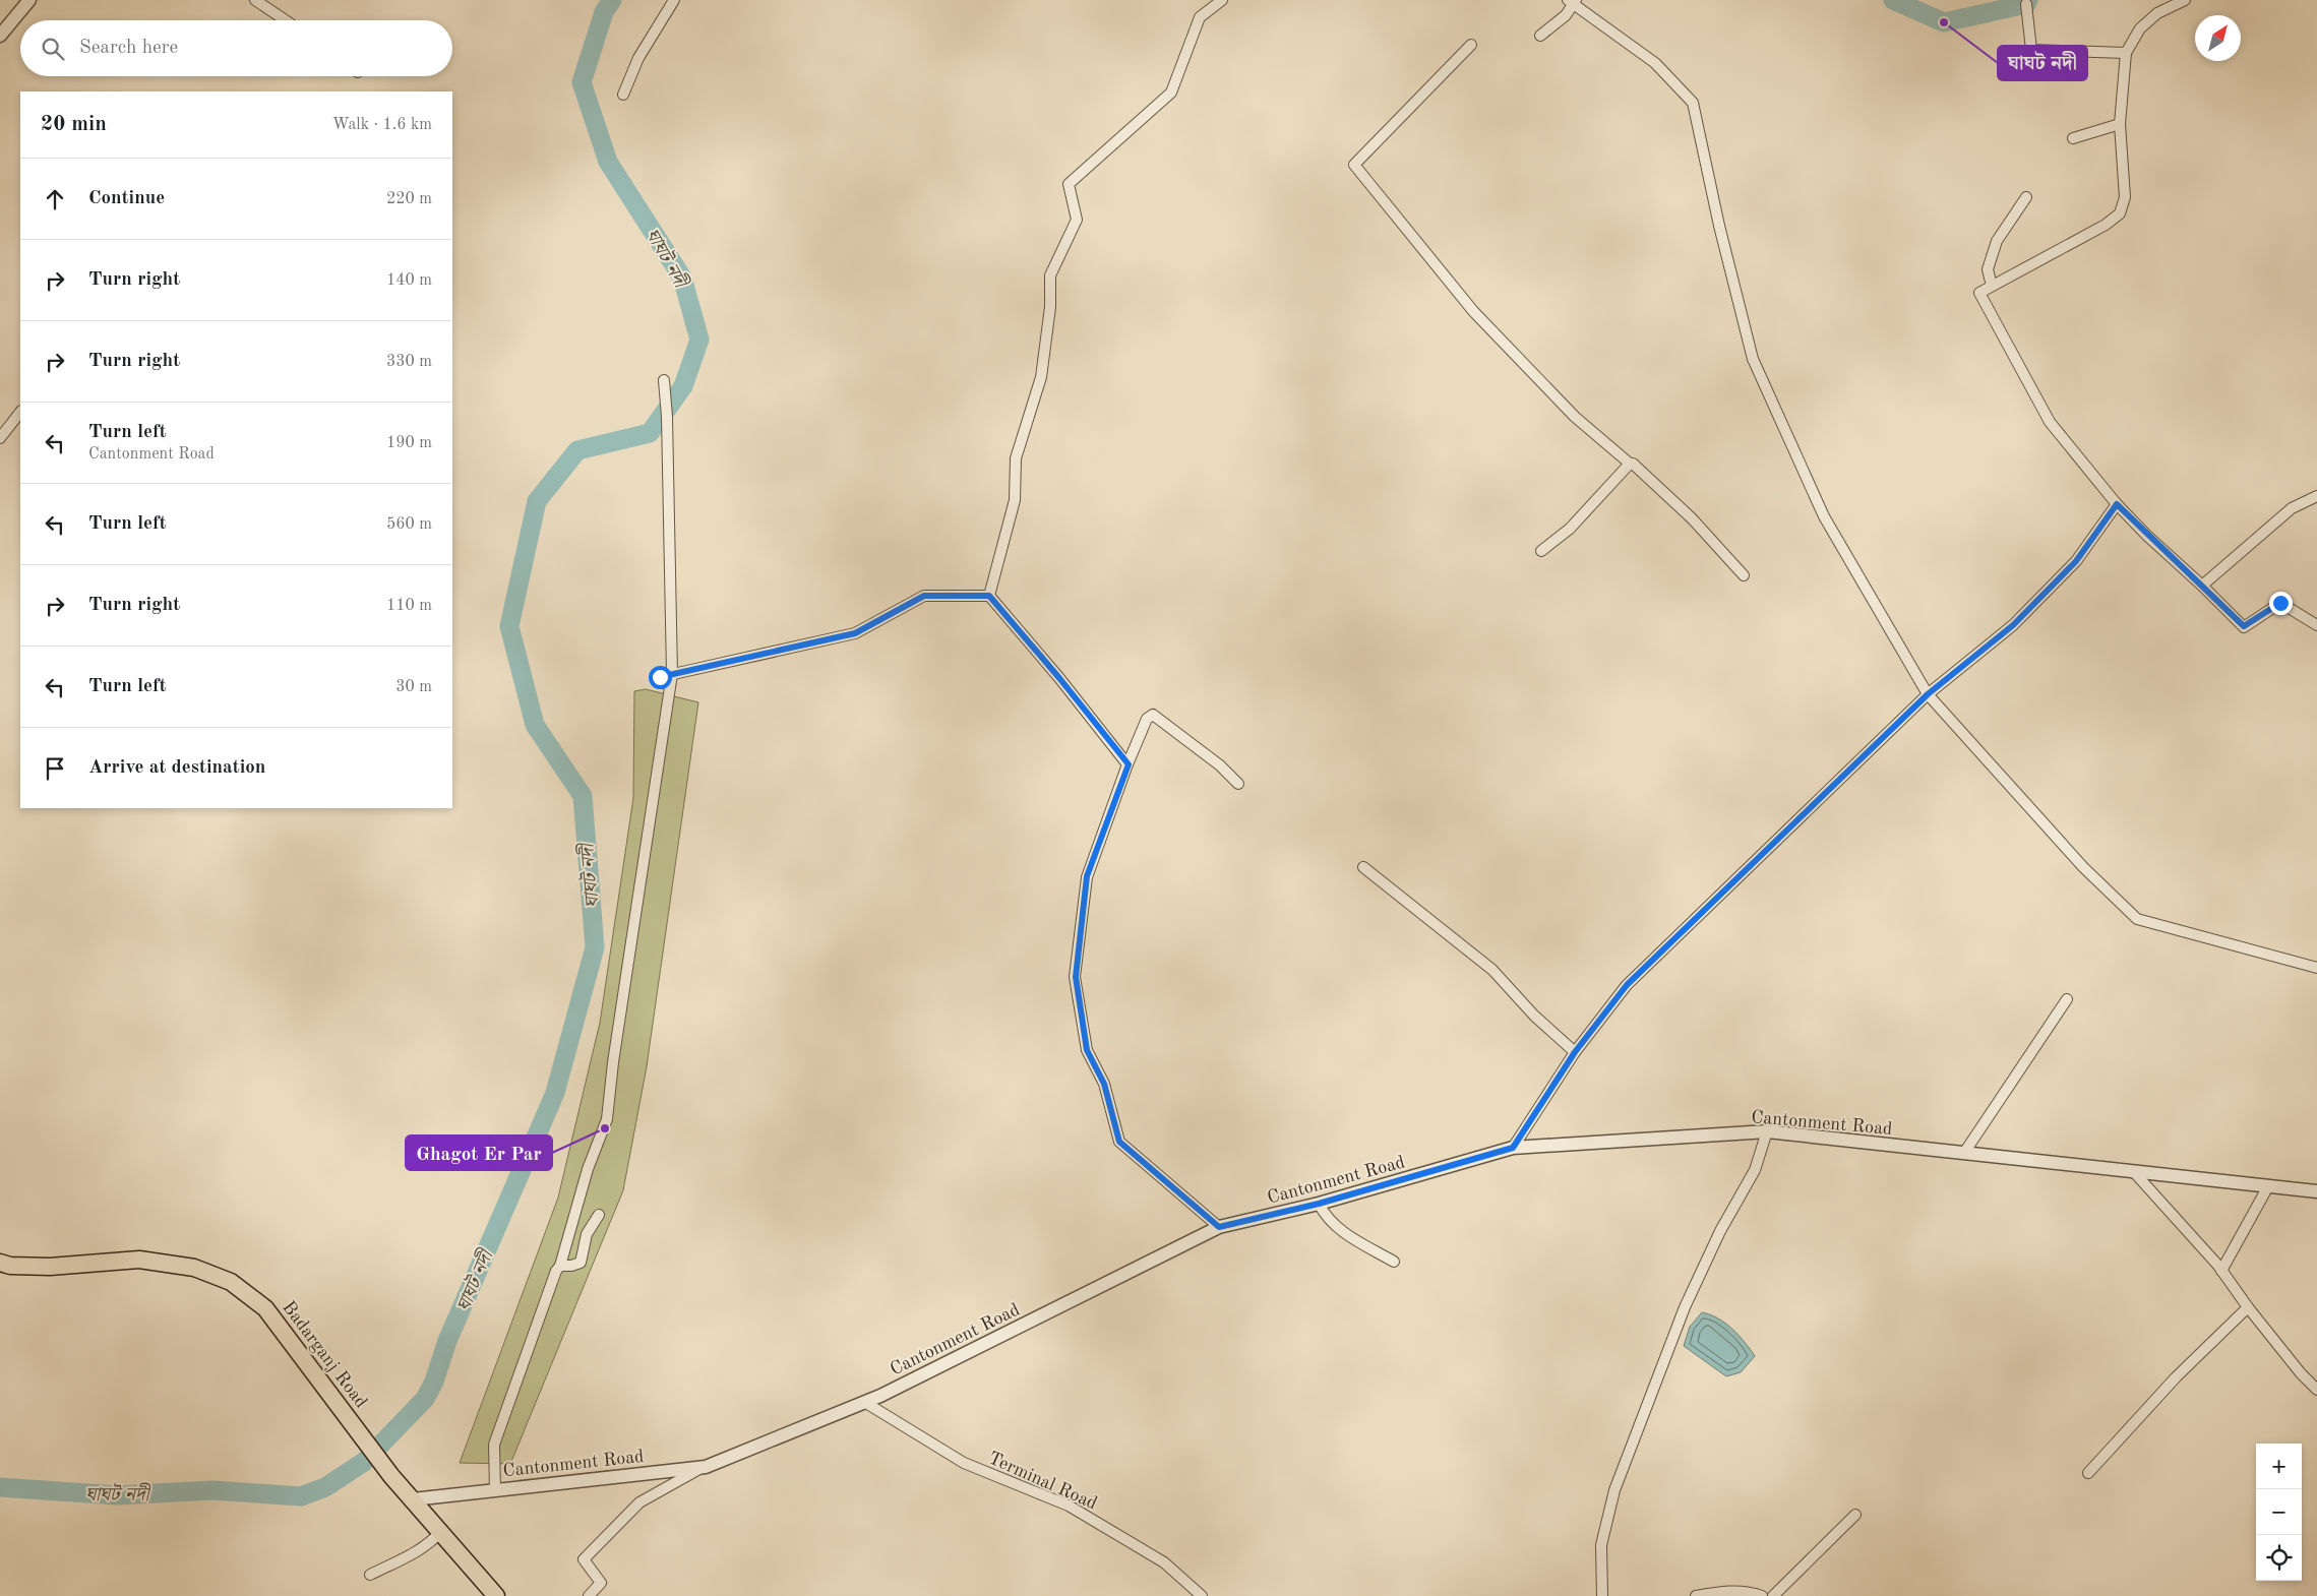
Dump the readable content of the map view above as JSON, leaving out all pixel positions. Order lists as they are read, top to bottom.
{
  "streets": {
    "main road": ["Badarganj Road"],
    "street": ["Cantonment Road", "Terminal Road"]
  },
  "crossings": [
    ["Cantonment Road", "Badarganj Road"],
    ["Cantonment Road", "Terminal Road"]
  ],
  "water": ["ঘাঘট নদী"],
  "places": ["ঘাঘট নদী", "Ghagot Er Par"],
  "north": "top right",
  "page": {
    "search": "Search here",
    "heading": ["20 min", "Walk · 1.6 km"],
    "list": [
      ["Continue", "220 m"],
      ["Turn right", "140 m"],
      ["Turn right", "330 m"],
      ["Turn left", "Cantonment Road", "190 m"],
      ["Turn left", "560 m"],
      ["Turn right", "110 m"],
      ["Turn left", "30 m"],
      "Arrive at destination"
    ],
    "map_buttons": ["+", "−"]
  }
}
